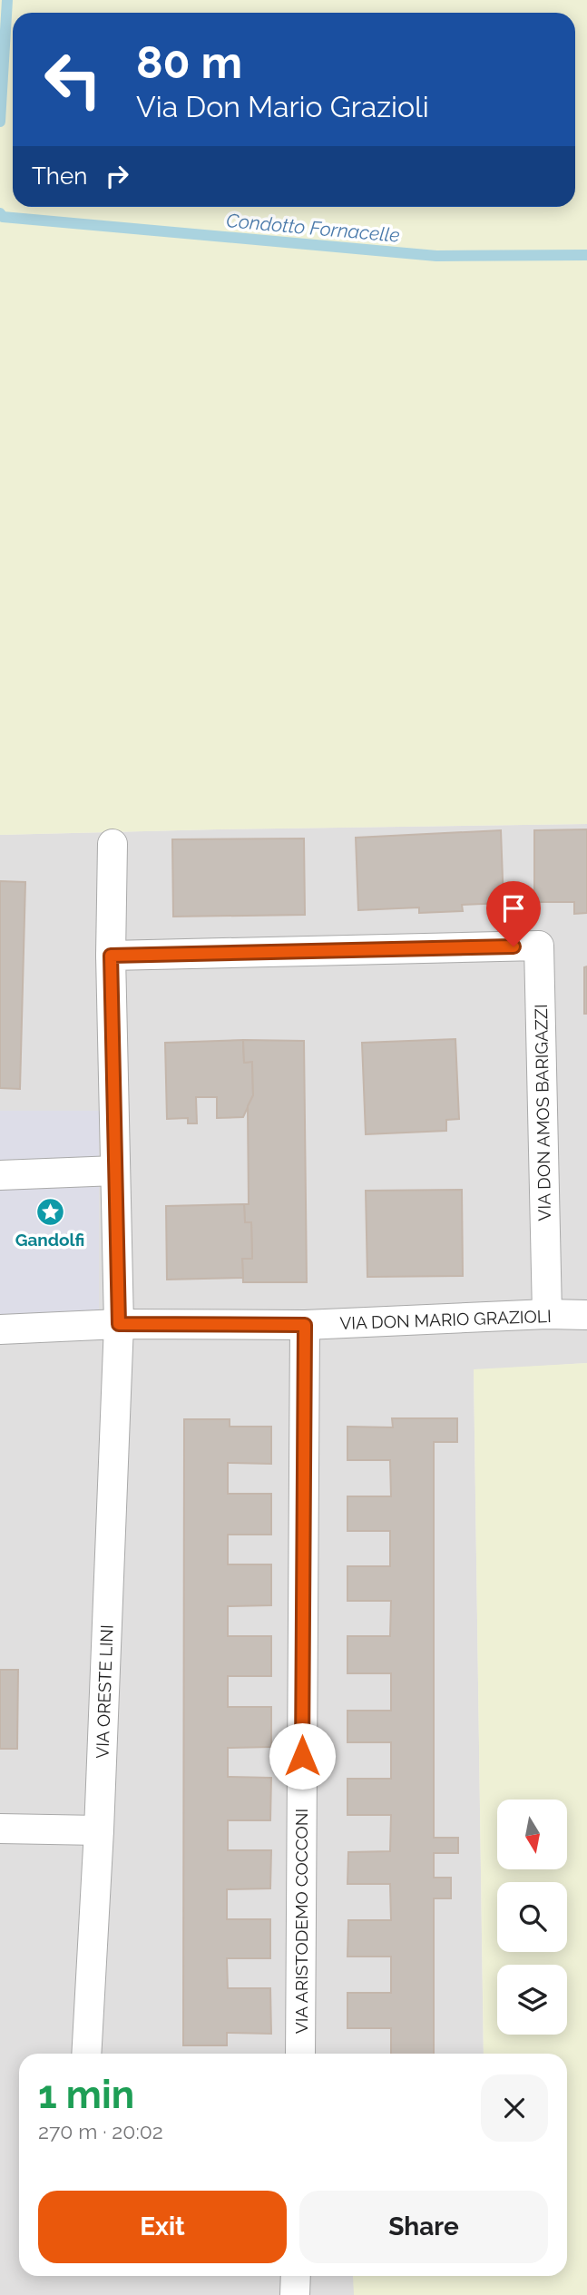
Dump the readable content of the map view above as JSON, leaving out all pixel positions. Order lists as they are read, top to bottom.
{
  "streets": {
    "street": [
      "VIA DON AMOS BARIGAZZI",
      "VIA DON MARIO GRAZIOLI",
      "VIA ORESTE LINI",
      "VIA ARISTODEMO COCCONI"
    ]
  },
  "crossings": [
    ["VIA DON AMOS BARIGAZZI", "VIA DON MARIO GRAZIOLI"],
    ["VIA DON MARIO GRAZIOLI", "VIA ORESTE LINI"],
    ["VIA DON MARIO GRAZIOLI", "VIA ARISTODEMO COCCONI"]
  ],
  "water": ["Condotto Fornacelle"],
  "places": {
    "place": ["Gandolfi"]
  },
  "north": "bottom",
  "page": {
    "turn": ["80 m", "Via Don Mario Grazioli"],
    "then": "Then",
    "heading": ["1 min", "270 m · 20:02"],
    "buttons": ["Exit", "Share"]
  }
}
